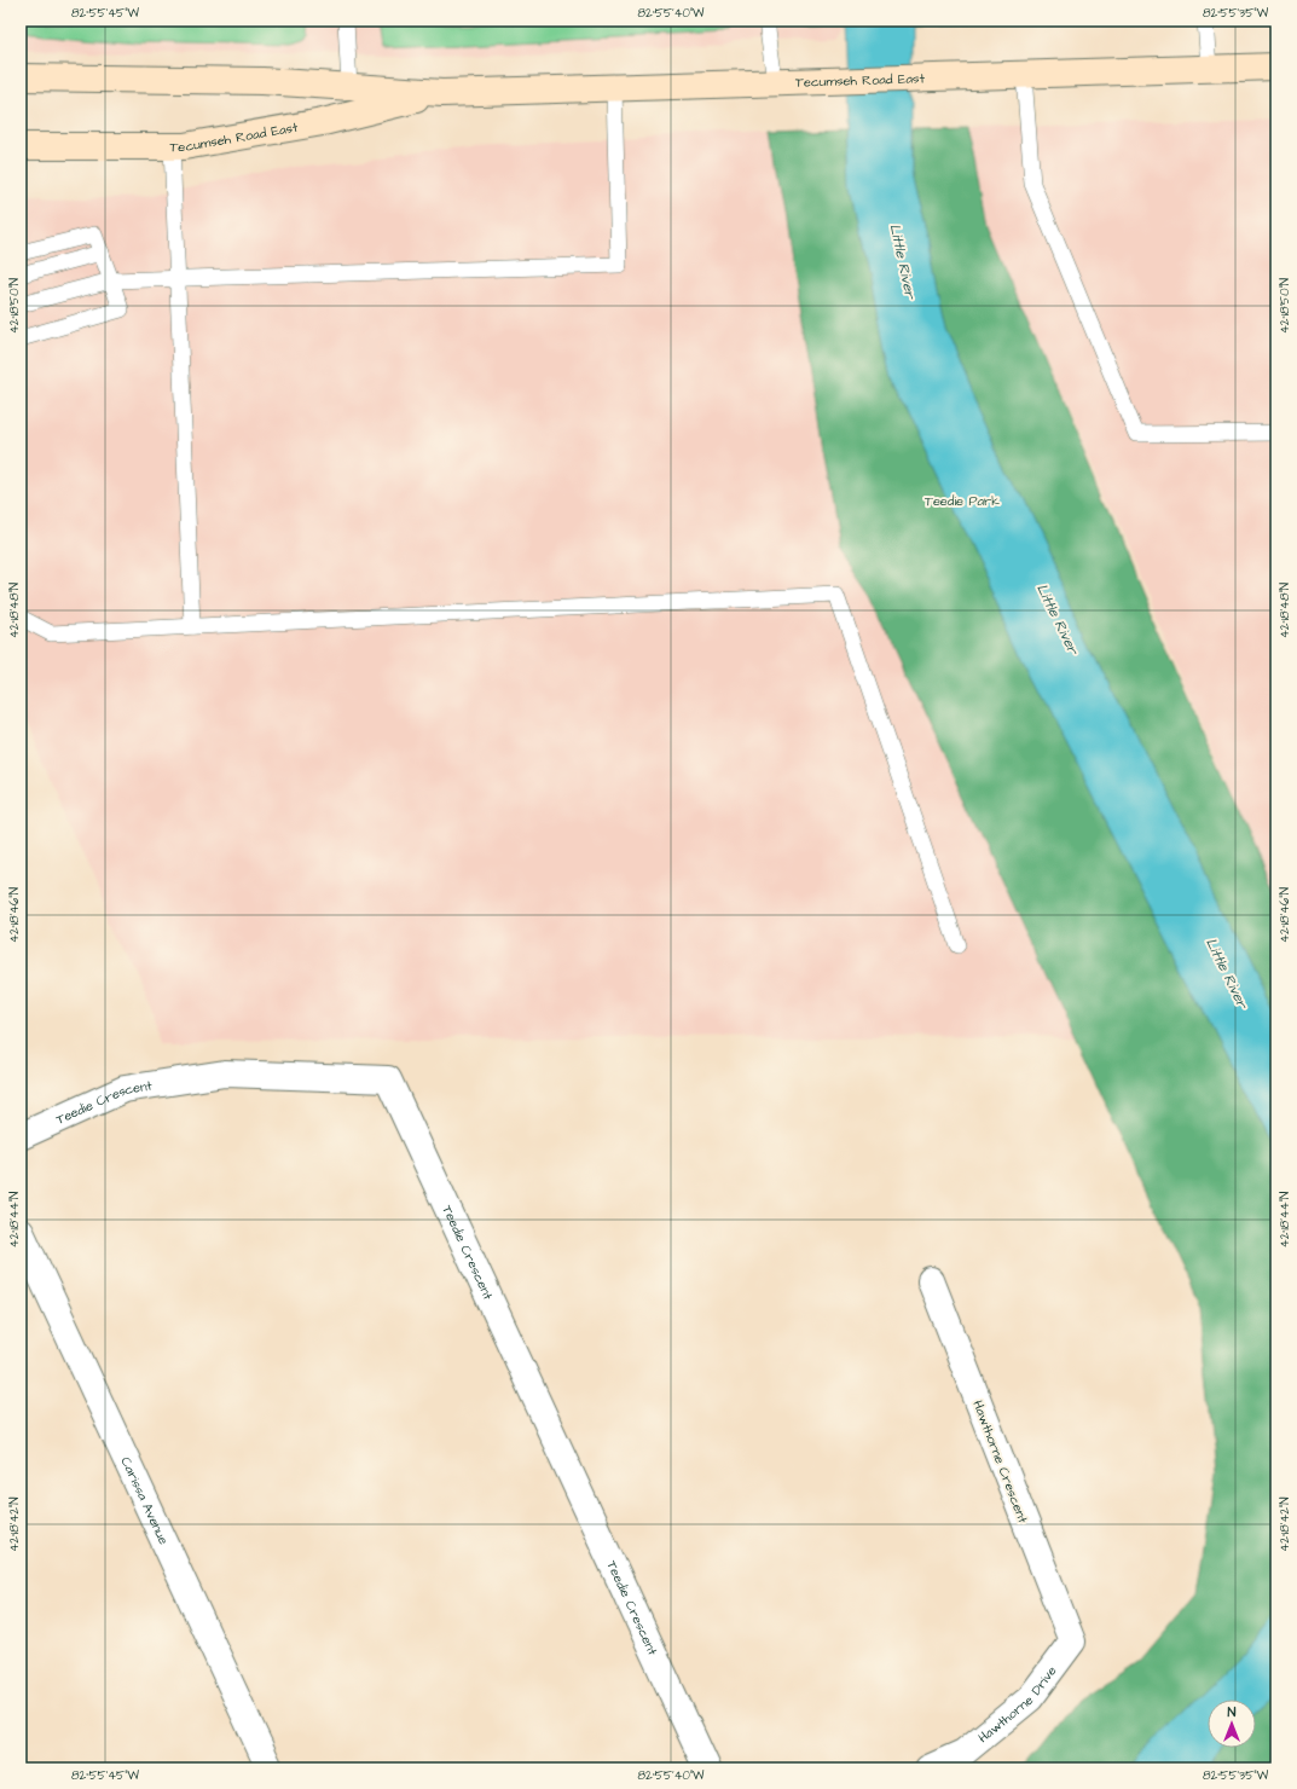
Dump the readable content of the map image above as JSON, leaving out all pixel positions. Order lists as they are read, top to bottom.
{
  "streets": {
    "main road": ["Tecumseh Road East"],
    "street": [
      "Teedie Crescent",
      "Hawthorne Crescent",
      "Carissa Avenue",
      "Hawthorne Drive"
    ]
  },
  "crossings": [
    ["Hawthorne Crescent", "Hawthorne Drive"]
  ],
  "water": ["Little River"],
  "parks": ["Teedie Park"],
  "north": "top",
  "coordinates": [
    "82°55'45\"W",
    "82°55'40\"W",
    "82°55'35\"W",
    "42°18'50\"N",
    "42°18'48\"N",
    "42°18'46\"N",
    "42°18'44\"N",
    "42°18'42\"N"
  ]
}
